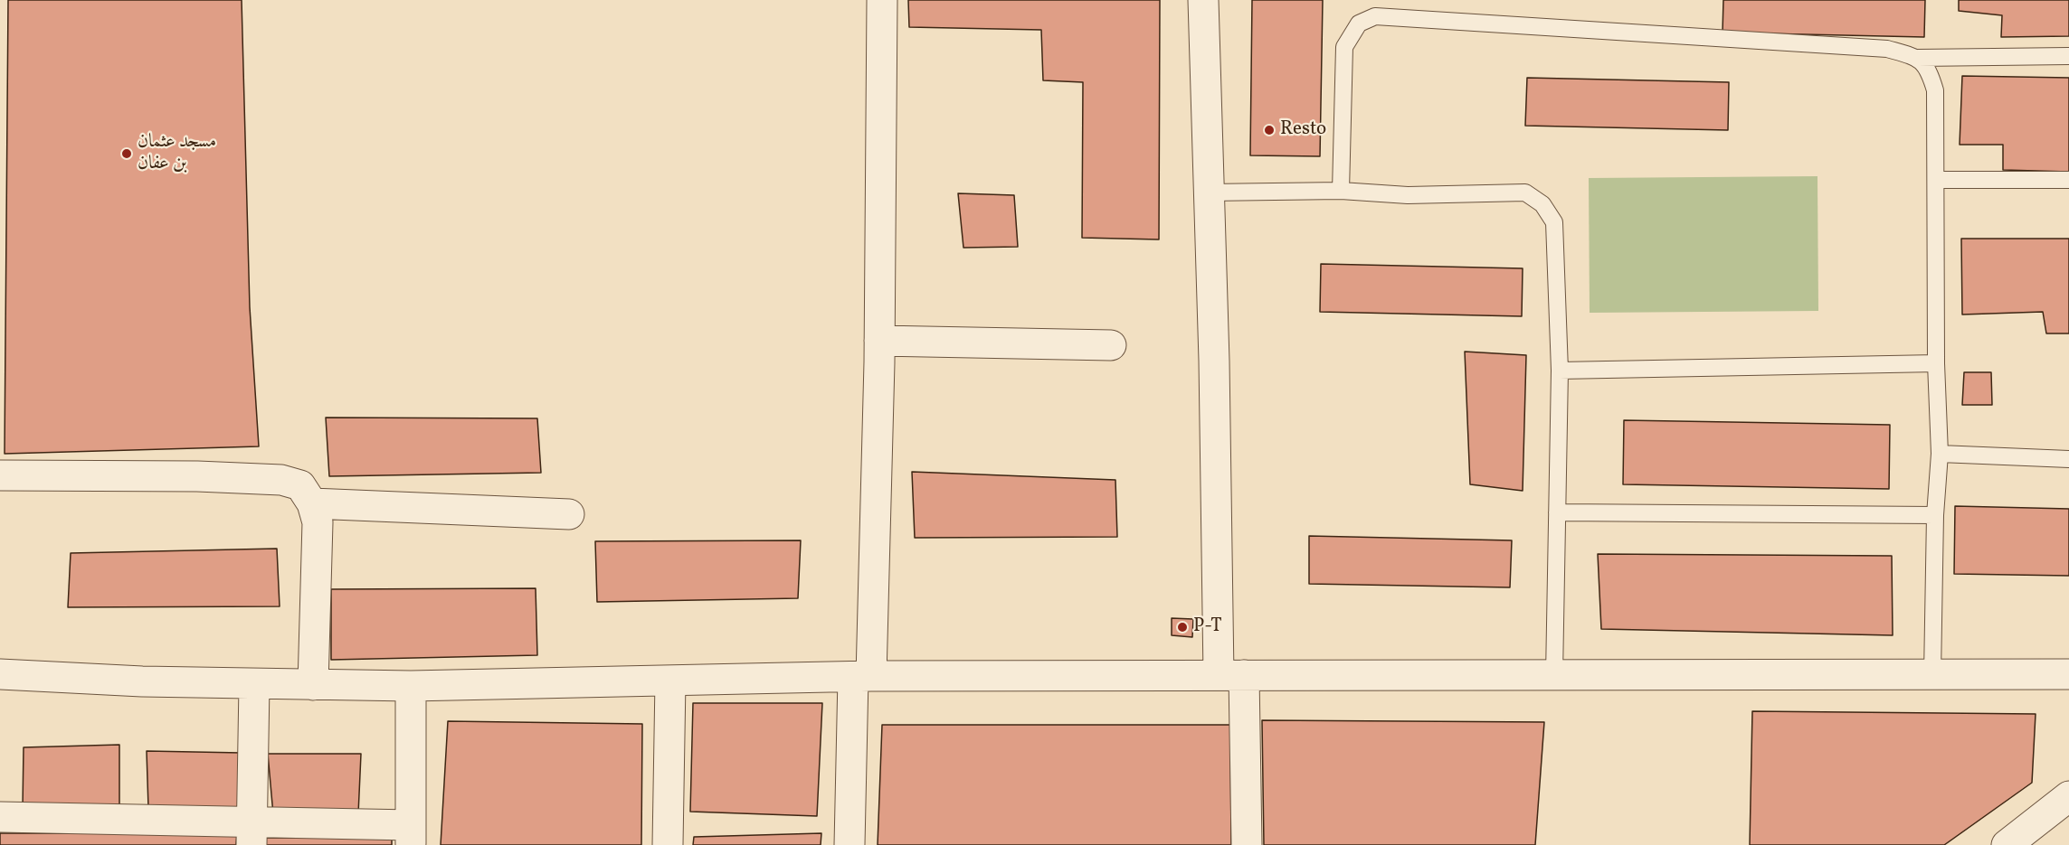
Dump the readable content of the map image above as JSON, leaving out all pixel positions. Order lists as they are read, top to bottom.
{
  "places": ["Resto", "مسجد عثمان بن عفان", "P-T"]
}
